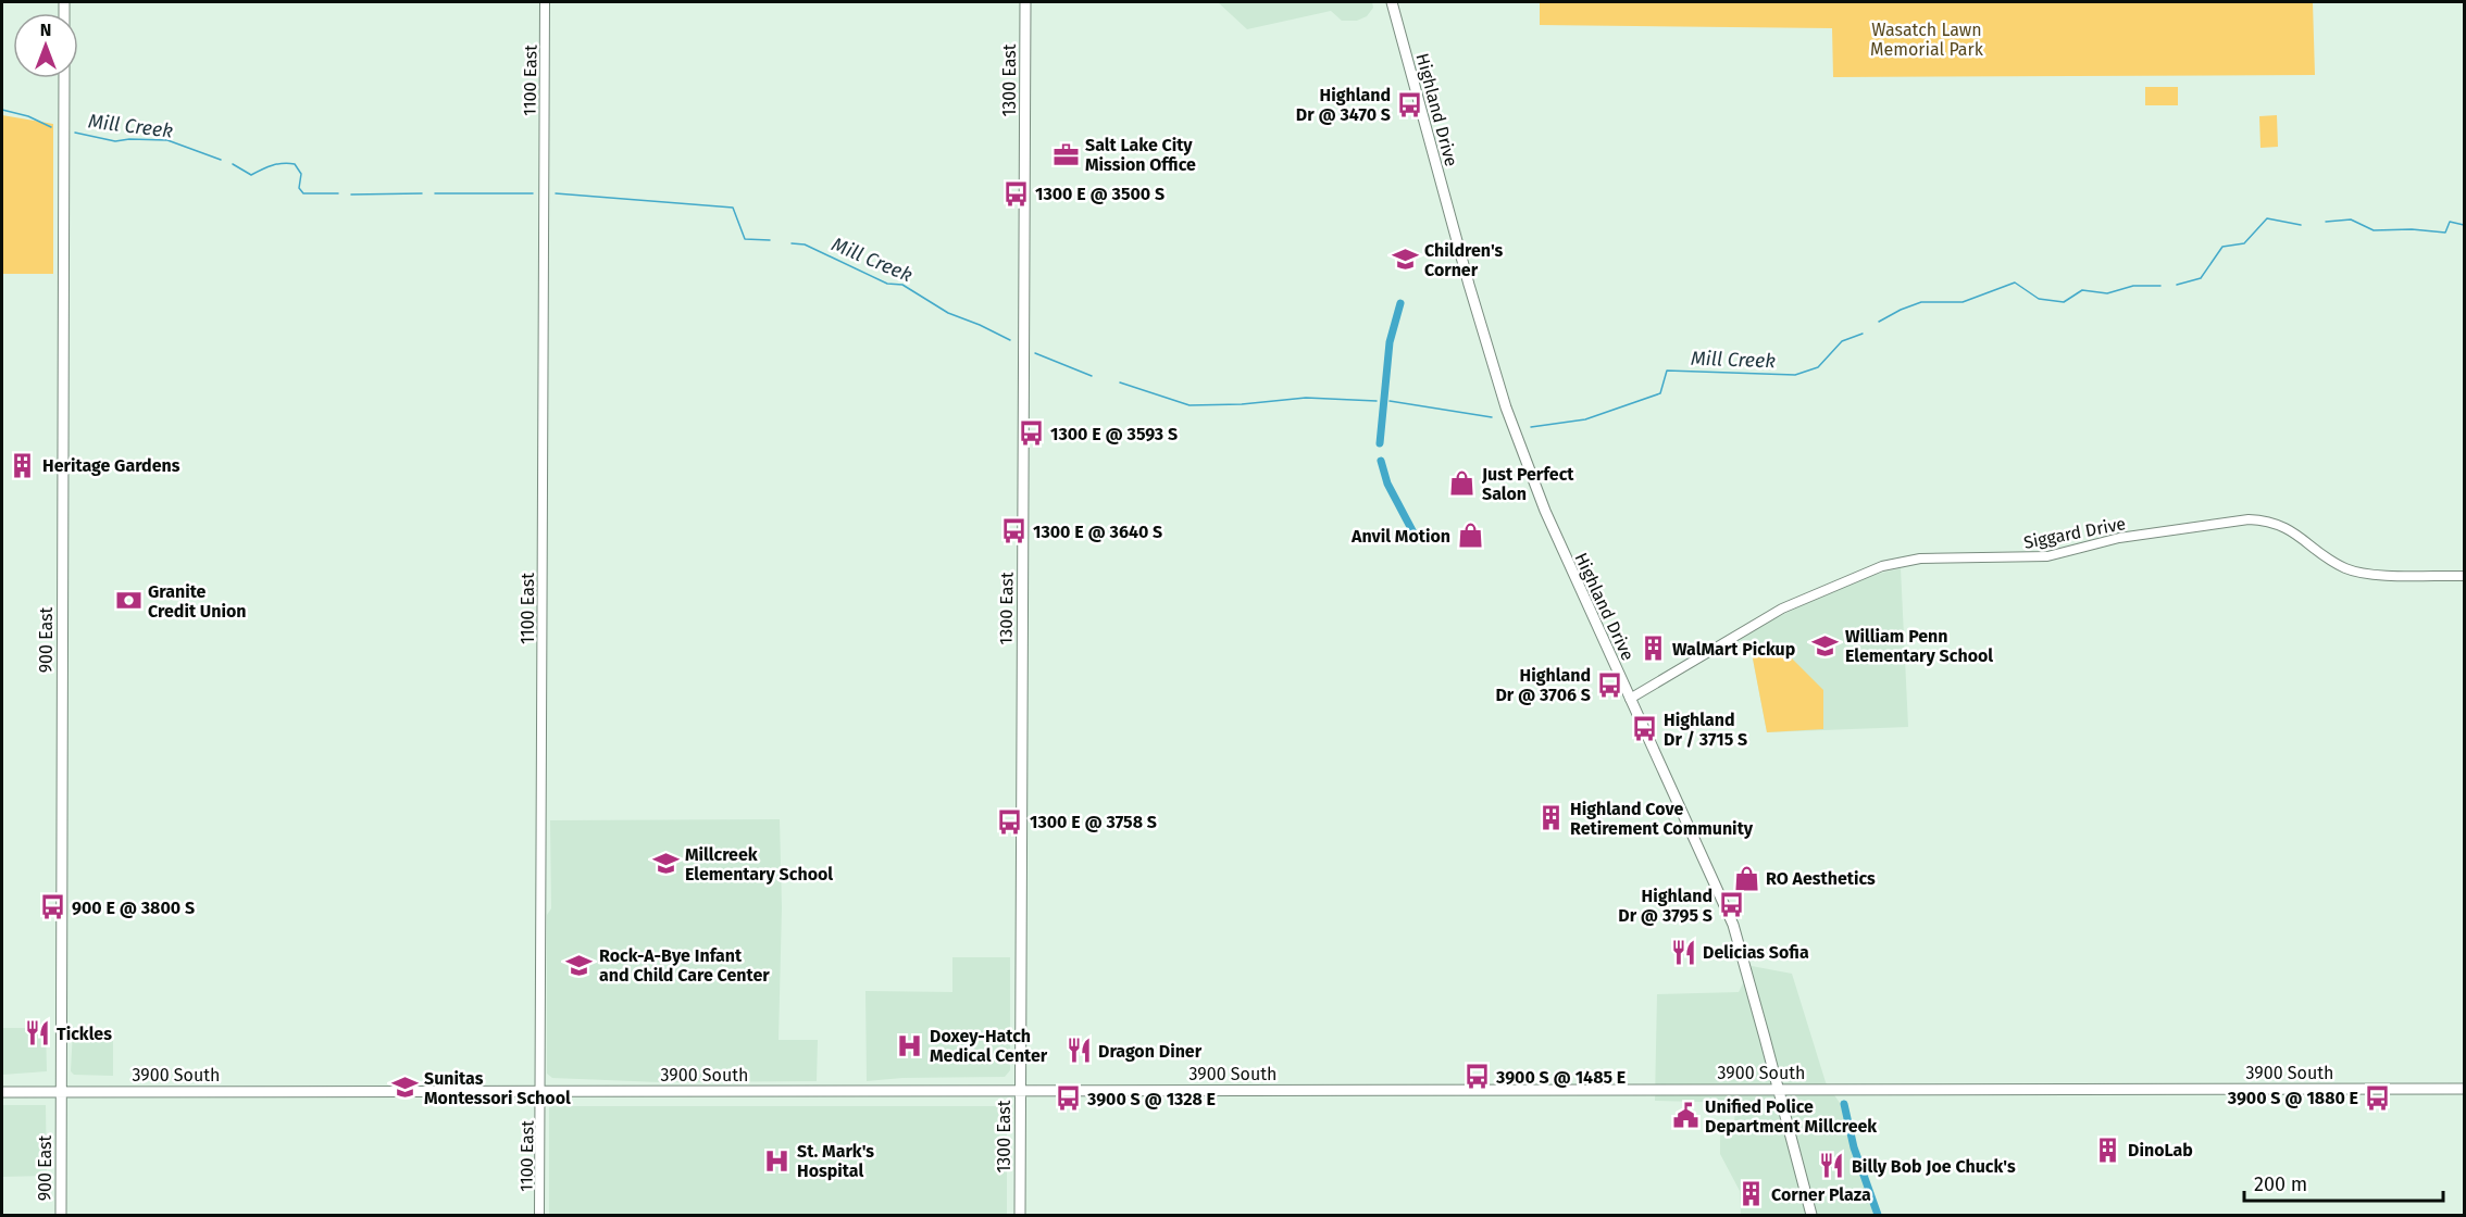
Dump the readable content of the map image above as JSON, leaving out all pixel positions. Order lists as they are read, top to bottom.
{
  "streets": {
    "main road": [
      "1300 East",
      "Highland Drive",
      "900 East",
      "3900 South"
    ],
    "street": ["1100 East", "Siggard Drive"]
  },
  "crossings": [
    ["1100 East", "3900 South"],
    ["1300 East", "3900 South"],
    ["Highland Drive", "Siggard Drive"],
    ["Highland Drive", "3900 South"],
    ["900 East", "3900 South"]
  ],
  "water": ["Mill Creek"],
  "parks": ["Wasatch Lawn Memorial Park"],
  "places": {
    "bus stop": [
      "Highland Dr @ 3470 S",
      "1300 E @ 3500 S",
      "1300 E @ 3593 S",
      "1300 E @ 3640 S",
      "Highland Dr @ 3706 S",
      "Highland Dr / 3715 S",
      "1300 E @ 3758 S",
      "Highland Dr @ 3795 S",
      "900 E @ 3800 S",
      "3900 S @ 1485 E",
      "3900 S @ 1880 E",
      "3900 S @ 1328 E"
    ],
    "office": ["Salt Lake City Mission Office"],
    "school or university": [
      "Children's Corner",
      "William Penn Elementary School",
      "Millcreek Elementary School",
      "Rock-A-Bye Infant and Child Care Center",
      "Sunitas Montessori School"
    ],
    "building": [
      "Heritage Gardens",
      "WalMart Pickup",
      "Highland Cove Retirement Community",
      "DinoLab",
      "Corner Plaza"
    ],
    "shop": ["Just Perfect Salon", "Anvil Motion", "RO Aesthetics"],
    "bank": ["Granite Credit Union"],
    "restaurant": [
      "Delicias Sofia",
      "Tickles",
      "Dragon Diner",
      "Billy Bob Joe Chuck's"
    ],
    "hospital": ["Doxey-Hatch Medical Center", "St. Mark's Hospital"],
    "public building": ["Unified Police Department Millcreek"]
  },
  "scale_bar": "200 m",
  "north": "top"
}
